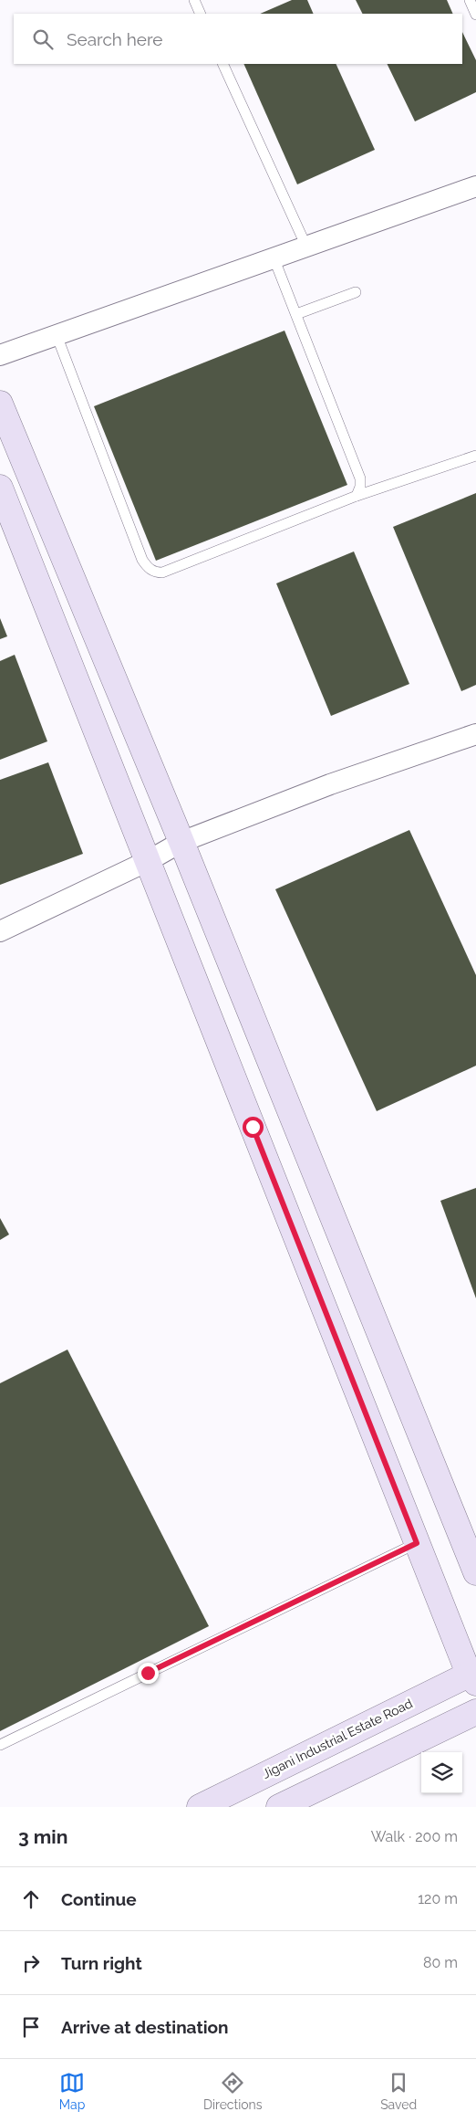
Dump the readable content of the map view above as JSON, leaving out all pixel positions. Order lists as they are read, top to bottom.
{
  "streets": {
    "street": ["Jigani Industrial Estate Road"]
  },
  "page": {
    "search": "Search here",
    "heading": ["3 min", "Walk · 200 m"],
    "list": [
      ["Continue", "120 m"],
      ["Turn right", "80 m"],
      "Arrive at destination"
    ],
    "nav": ["Map", "Directions", "Saved"]
  }
}
